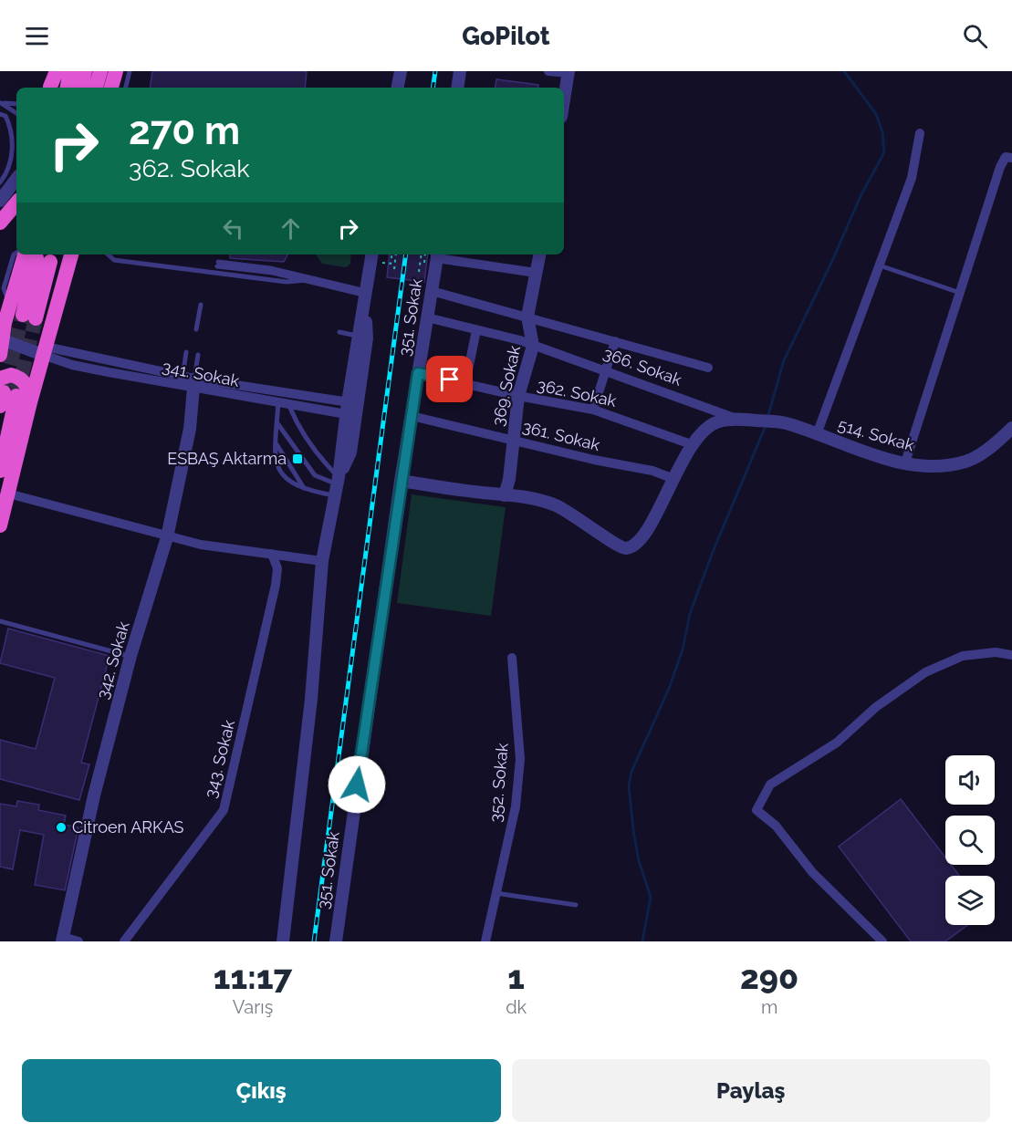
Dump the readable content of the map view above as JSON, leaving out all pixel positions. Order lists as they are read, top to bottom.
{
  "streets": {
    "street": [
      "351. Sokak",
      "366. Sokak",
      "341. Sokak",
      "369. Sokak",
      "362. Sokak",
      "514. Sokak",
      "361. Sokak",
      "342. Sokak",
      "343. Sokak",
      "352. Sokak"
    ]
  },
  "crossings": [
    ["351. Sokak", "366. Sokak"],
    ["351. Sokak", "362. Sokak"],
    ["351. Sokak", "361. Sokak"],
    ["366. Sokak", "369. Sokak"],
    ["366. Sokak", "514. Sokak"],
    ["341. Sokak", "342. Sokak"],
    ["369. Sokak", "362. Sokak"],
    ["369. Sokak", "514. Sokak"],
    ["369. Sokak", "361. Sokak"],
    ["362. Sokak", "514. Sokak"],
    ["514. Sokak", "361. Sokak"]
  ],
  "places": {
    "transit": ["ESBAŞ Aktarma"],
    "other": ["Citroen ARKAS"]
  },
  "page": {
    "header": "GoPilot",
    "turn": ["270 m", "362. Sokak"],
    "eta": [
      "11:17",
      "Varış",
      "1",
      "dk",
      "290",
      "m"
    ],
    "buttons": ["Çıkış", "Paylaş"]
  }
}
